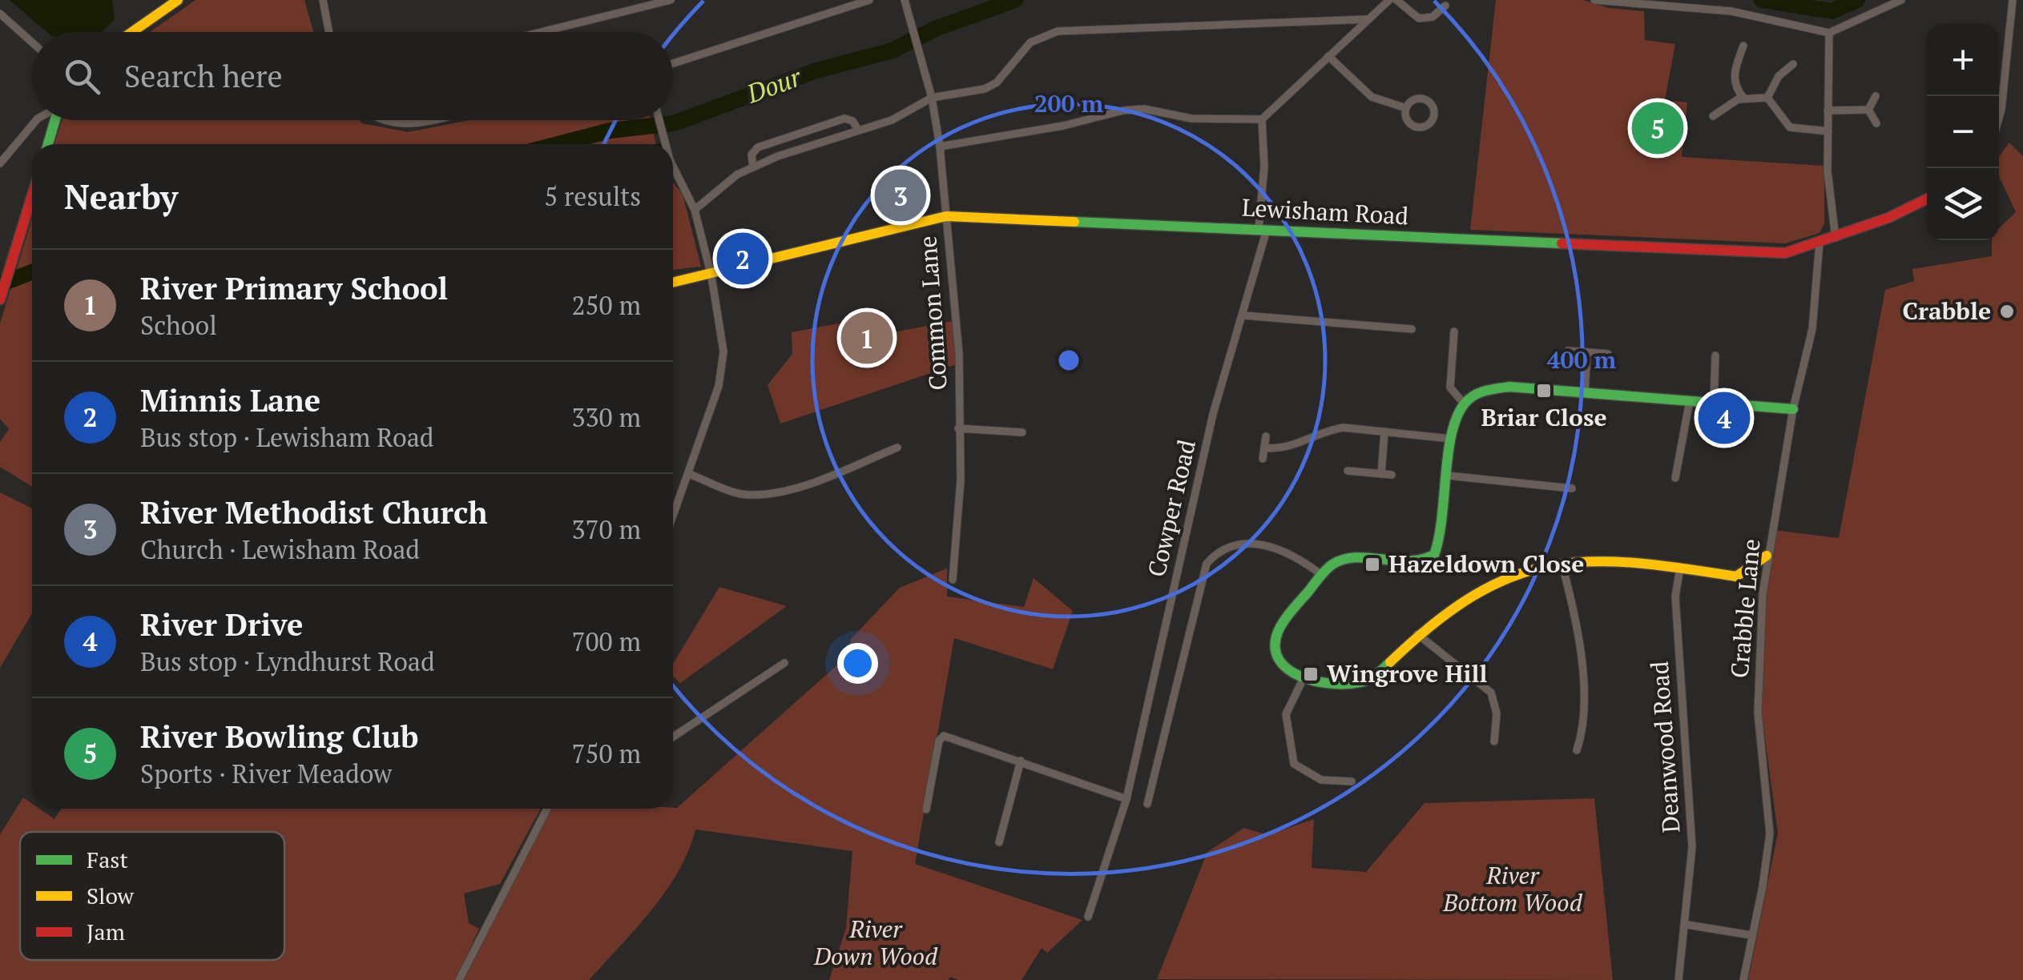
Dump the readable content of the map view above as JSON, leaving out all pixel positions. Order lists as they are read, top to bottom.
{
  "streets": {
    "street": [
      "Lewisham Road",
      "Common Lane",
      "Cowper Road",
      "Crabble Lane",
      "Deanwood Road"
    ]
  },
  "crossings": [
    ["Lewisham Road", "Common Lane"],
    ["Lewisham Road", "Cowper Road"],
    ["Lewisham Road", "Crabble Lane"]
  ],
  "water": ["Dour"],
  "parks": ["River Bottom Wood", "River Down Wood"],
  "places": {
    "other": ["Crabble"],
    "transit": ["Briar Close", "Hazeldown Close", "Wingrove Hill"]
  },
  "legend": ["Fast", "Slow", "Jam"],
  "page": {
    "map_buttons": ["+", "−"],
    "search": "Search here",
    "pins": [
      "5",
      "3",
      "2",
      "1",
      "4"
    ],
    "heading": ["Nearby", "5 results"],
    "list": [
      {
        "mark": "1",
        "name": "River Primary School",
        "note": "School",
        "value": "250 m"
      },
      {
        "mark": "2",
        "name": "Minnis Lane",
        "note": "Bus stop · Lewisham Road",
        "value": "330 m"
      },
      {
        "mark": "3",
        "name": "River Methodist Church",
        "note": "Church · Lewisham Road",
        "value": "370 m"
      },
      {
        "mark": "4",
        "name": "River Drive",
        "note": "Bus stop · Lyndhurst Road",
        "value": "700 m"
      },
      {
        "mark": "5",
        "name": "River Bowling Club",
        "note": "Sports · River Meadow",
        "value": "750 m"
      }
    ]
  },
  "rings": ["200 m", "400 m"]
}
